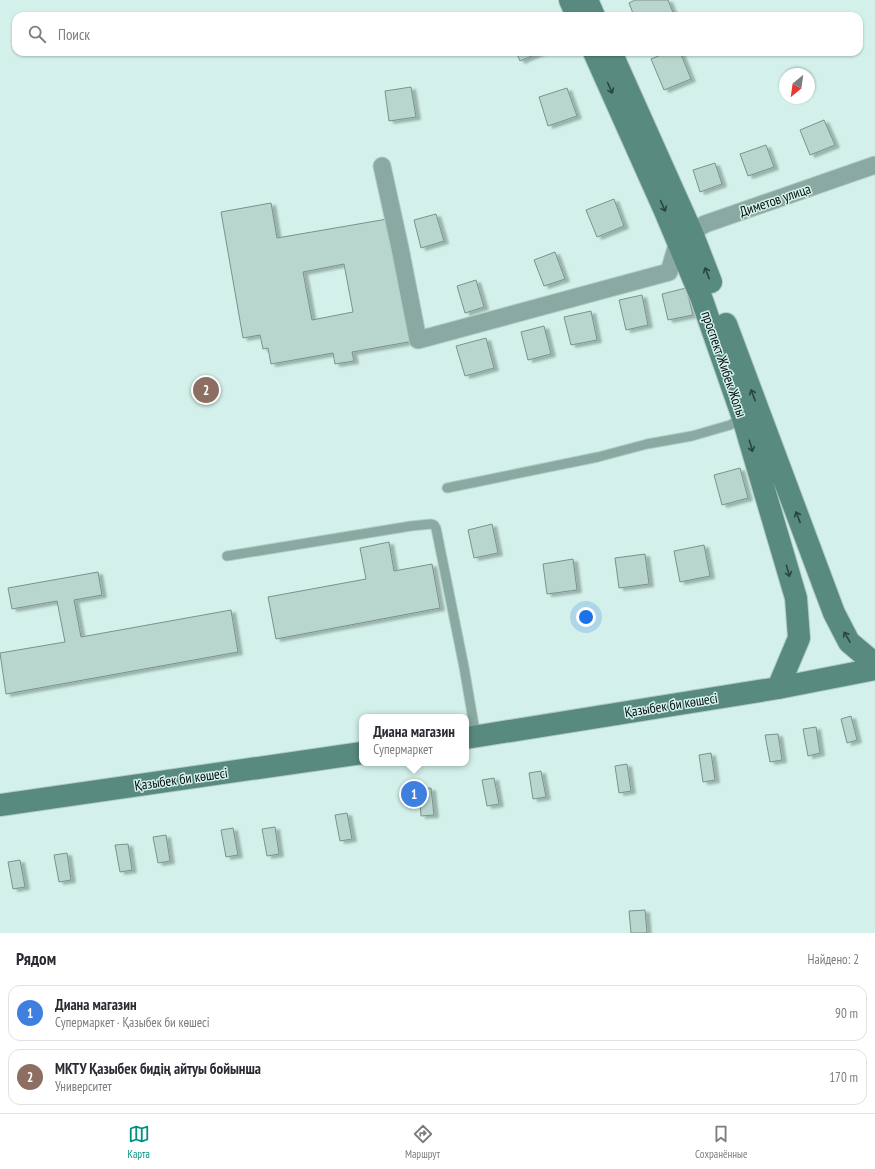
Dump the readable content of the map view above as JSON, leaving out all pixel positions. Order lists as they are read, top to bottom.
{
  "streets": {
    "street": ["Диметов улица", "проспект Жибек Жолы", "Қазыбек би көшесі"]
  },
  "crossings": [
    ["Диметов улица", "проспект Жибек Жолы"],
    ["проспект Жибек Жолы", "Қазыбек би көшесі"]
  ],
  "north": "bottom left",
  "page": {
    "search": "Поиск",
    "pins": ["2", "1"],
    "popup": ["Диана магазин", "Супермаркет"],
    "heading": ["Рядом", "Найдено: 2"],
    "list": [
      {
        "mark": "1",
        "name": "Диана магазин",
        "note": "Супермаркет · Қазыбек би көшесі",
        "value": "90 m"
      },
      {
        "mark": "2",
        "name": "МКТУ Қазыбек бидің айтуы бойынша",
        "note": "Университет",
        "value": "170 m"
      }
    ],
    "nav": ["Карта", "Маршрут", "Сохранённые"]
  }
}
